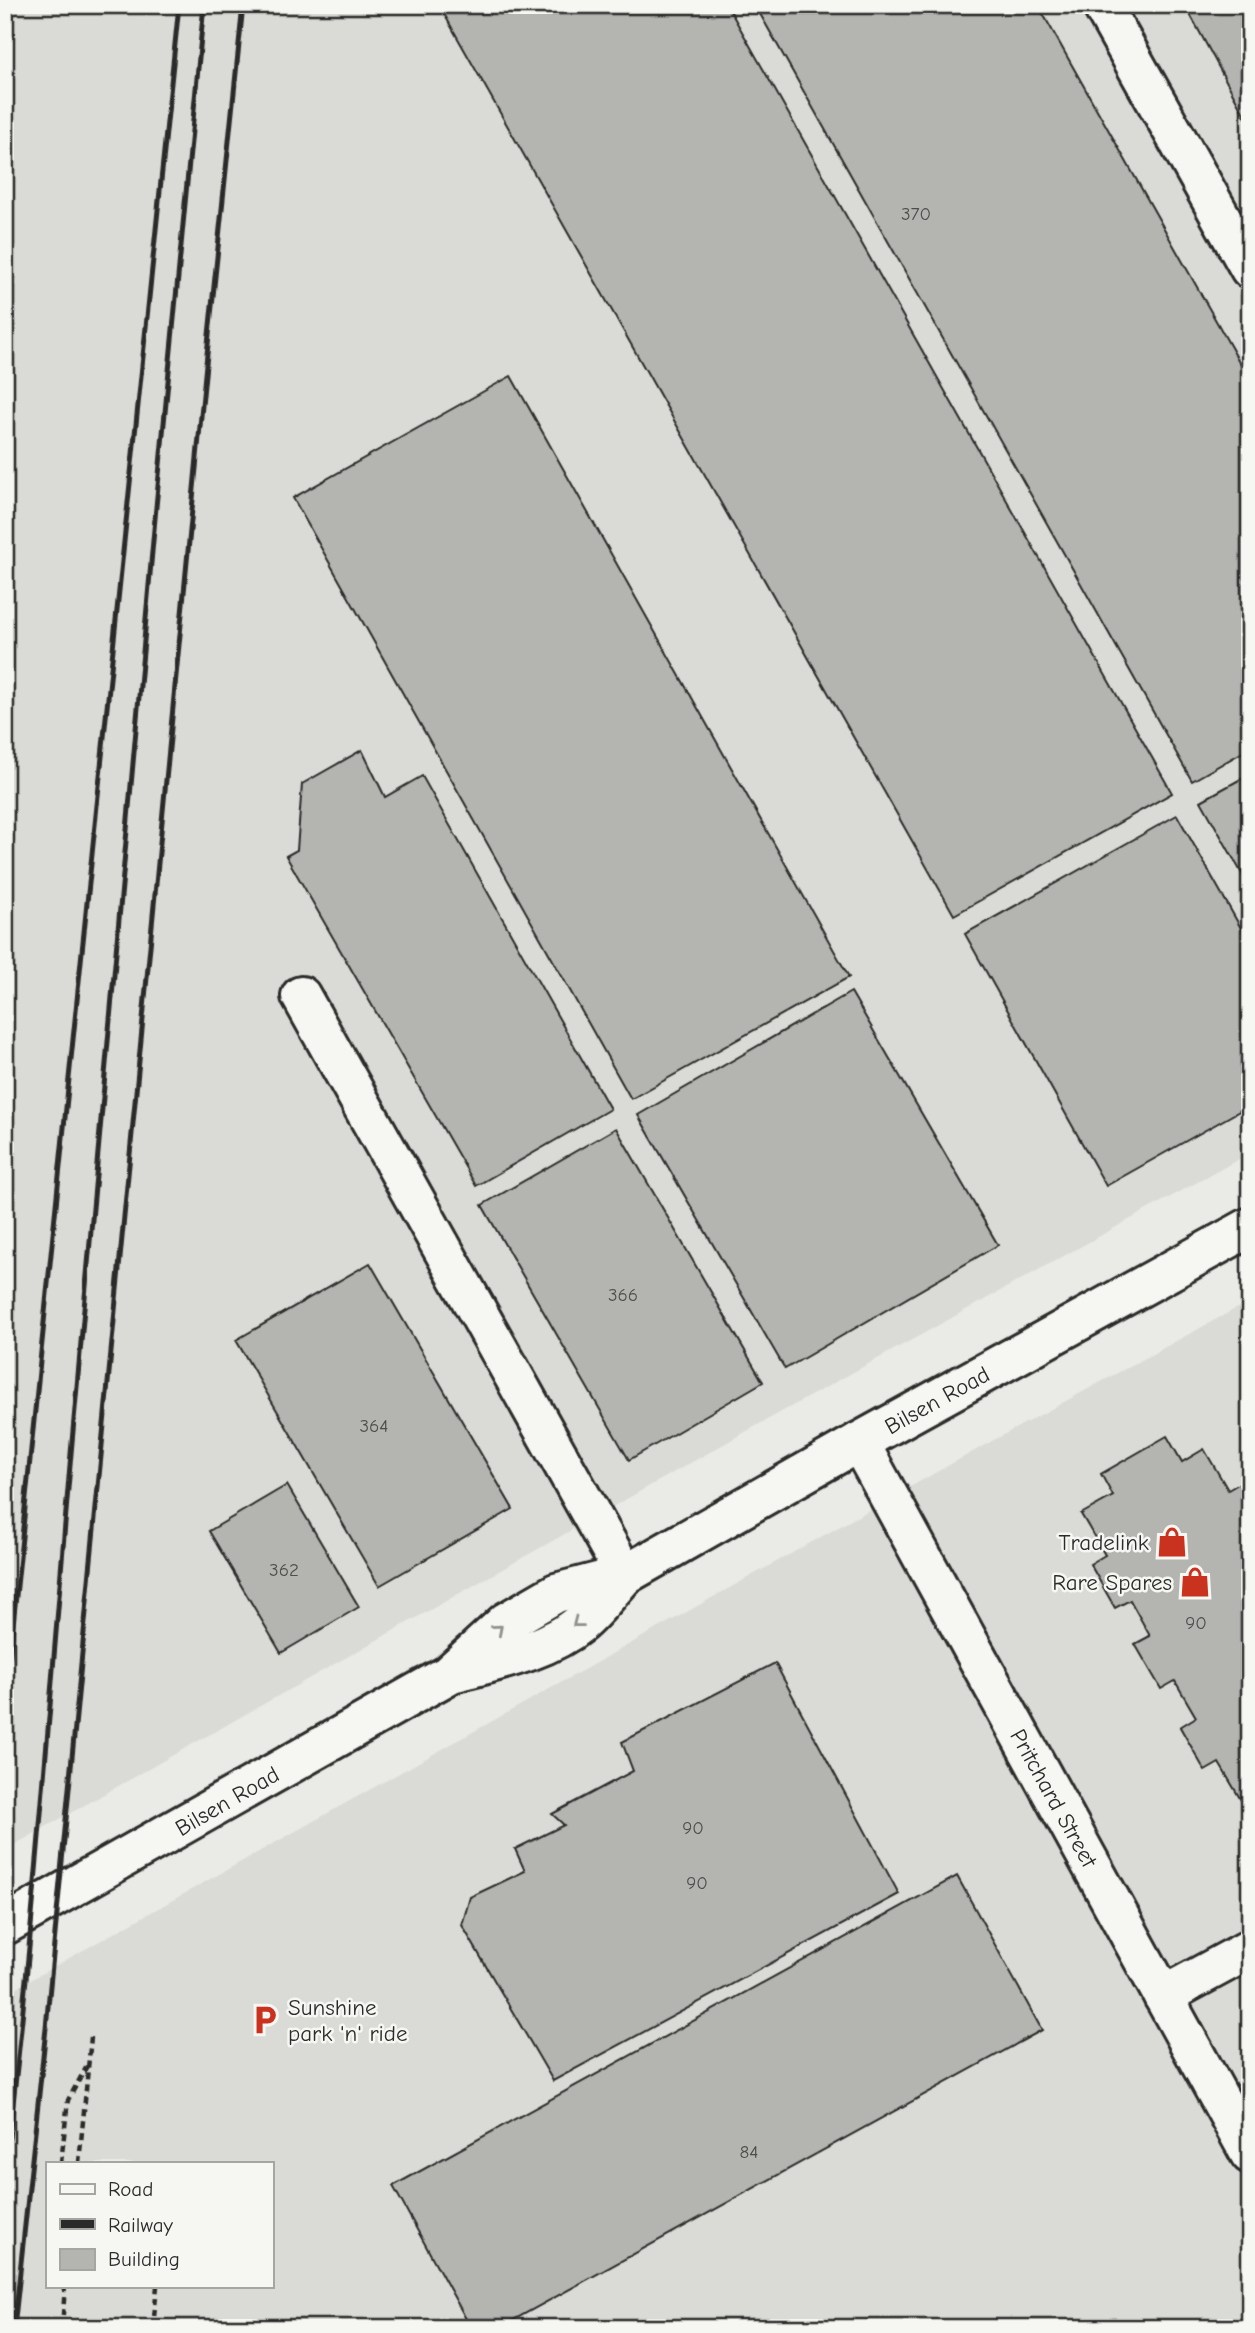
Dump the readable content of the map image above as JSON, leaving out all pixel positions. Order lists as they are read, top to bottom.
{
  "streets": {
    "street": ["Bilsen Road", "Pritchard Street"]
  },
  "crossings": [
    ["Bilsen Road", "Pritchard Street"]
  ],
  "places": {
    "shop": ["Tradelink", "Rare Spares"],
    "parking": ["Sunshine park 'n' ride"]
  },
  "house_numbers": [
    "370",
    "366",
    "364",
    "362",
    "90",
    "90",
    "90",
    "84"
  ],
  "legend": ["Road", "Railway", "Building"]
}
